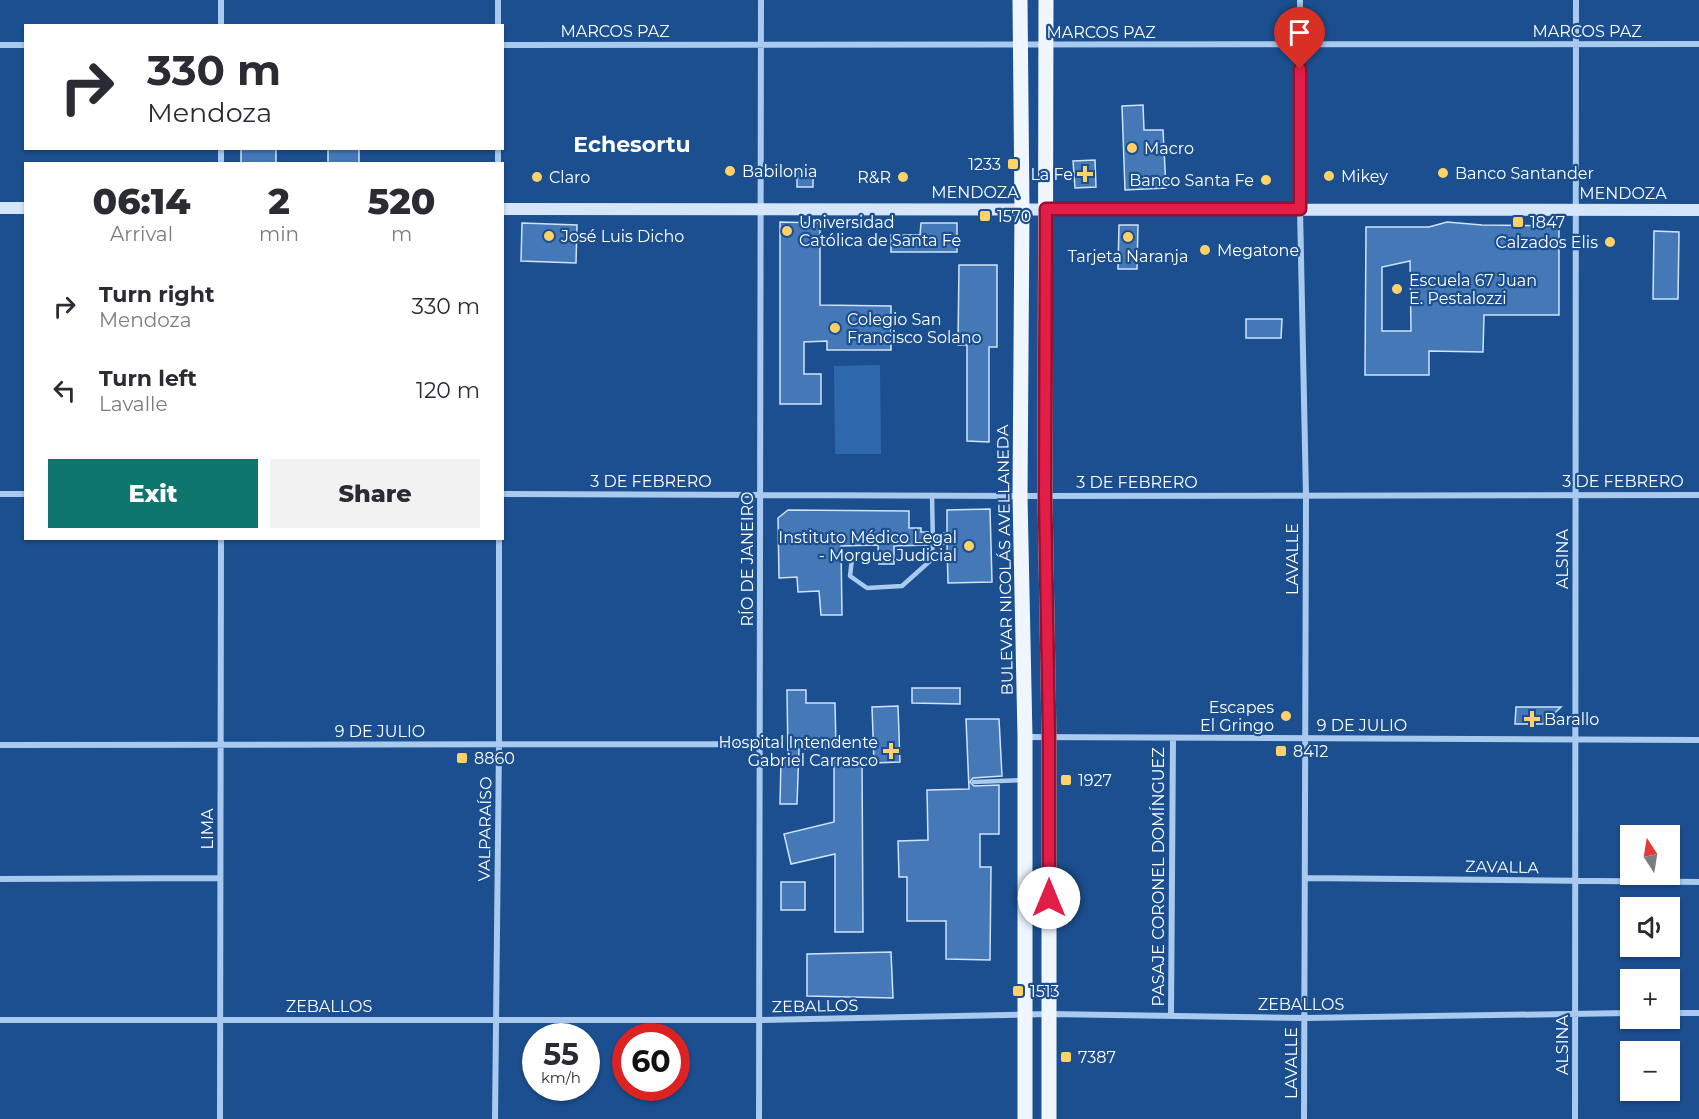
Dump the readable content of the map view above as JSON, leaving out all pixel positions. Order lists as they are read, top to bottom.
{
  "streets": {
    "main road": ["MENDOZA", "BULEVAR NICOLÁS AVELLANEDA"],
    "street": [
      "MARCOS PAZ",
      "3 DE FEBRERO",
      "RÍO DE JANEIRO",
      "LAVALLE",
      "ALSINA",
      "9 DE JULIO",
      "LIMA",
      "VALPARAÍSO",
      "ZAVALLA",
      "PASAJE CORONEL DOMÍNGUEZ",
      "ZEBALLOS"
    ]
  },
  "crossings": [
    ["MARCOS PAZ", "RÍO DE JANEIRO"],
    ["MARCOS PAZ", "LAVALLE"],
    ["MARCOS PAZ", "ALSINA"],
    ["MARCOS PAZ", "BULEVAR NICOLÁS AVELLANEDA"],
    ["MENDOZA", "RÍO DE JANEIRO"],
    ["MENDOZA", "LAVALLE"],
    ["MENDOZA", "ALSINA"],
    ["MENDOZA", "BULEVAR NICOLÁS AVELLANEDA"],
    ["3 DE FEBRERO", "RÍO DE JANEIRO"],
    ["3 DE FEBRERO", "LAVALLE"],
    ["3 DE FEBRERO", "ALSINA"],
    ["3 DE FEBRERO", "BULEVAR NICOLÁS AVELLANEDA"],
    ["RÍO DE JANEIRO", "9 DE JULIO"],
    ["RÍO DE JANEIRO", "ZEBALLOS"],
    ["LAVALLE", "9 DE JULIO"],
    ["LAVALLE", "ZAVALLA"],
    ["LAVALLE", "ZEBALLOS"],
    ["ALSINA", "9 DE JULIO"],
    ["ALSINA", "ZAVALLA"],
    ["ALSINA", "ZEBALLOS"],
    ["BULEVAR NICOLÁS AVELLANEDA", "9 DE JULIO"],
    ["BULEVAR NICOLÁS AVELLANEDA", "ZEBALLOS"],
    ["9 DE JULIO", "LIMA"],
    ["9 DE JULIO", "VALPARAÍSO"],
    ["9 DE JULIO", "PASAJE CORONEL DOMÍNGUEZ"],
    ["LIMA", "ZEBALLOS"],
    ["VALPARAÍSO", "ZEBALLOS"],
    ["PASAJE CORONEL DOMÍNGUEZ", "ZEBALLOS"]
  ],
  "districts": ["Echesortu"],
  "places": {
    "other": [
      "Macro",
      "Babilonia",
      "Banco Santander",
      "Mikey",
      "Claro",
      "R&R",
      "Banco Santa Fe",
      "Universidad Católica de Santa Fe",
      "José Luis Dicho",
      "Tarjeta Naranja",
      "Calzados Elis",
      "Megatone",
      "Escuela 67 Juan E. Pestalozzi",
      "Colegio San Francisco Solano",
      "Instituto Médico Legal - Morgue Judicial",
      "Escapes El Gringo"
    ],
    "transit": [
      "1233",
      "1570",
      "1847",
      "8412",
      "8860",
      "1927",
      "1513",
      "7387"
    ],
    "health": ["La Fe", "Barallo", "Hospital Intendente Gabriel Carrasco"]
  },
  "north": "top",
  "page": {
    "turn": ["330 m", "Mendoza"],
    "eta": [
      "06:14",
      "Arrival",
      "2",
      "min",
      "520",
      "m"
    ],
    "list": [
      {
        "name": "Turn right",
        "note": "Mendoza",
        "value": "330 m"
      },
      {
        "name": "Turn left",
        "note": "Lavalle",
        "value": "120 m"
      }
    ],
    "buttons": ["Exit", "Share"],
    "map_buttons": ["+", "−"],
    "speed": "55 km/h",
    "limit": "60"
  }
}
